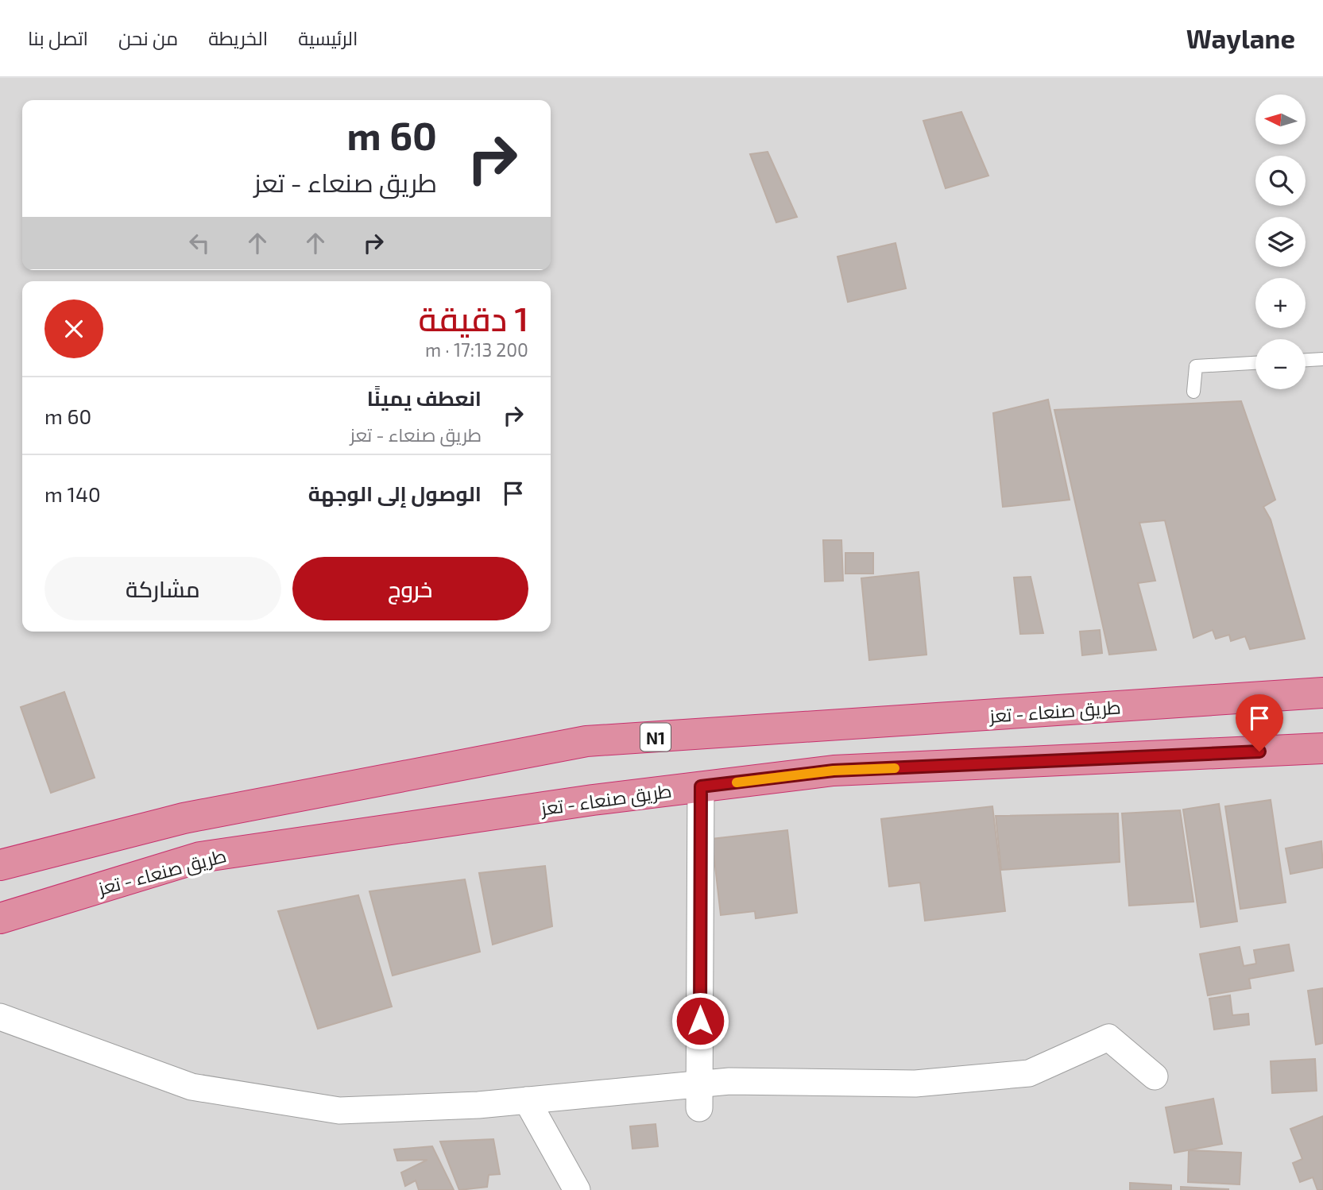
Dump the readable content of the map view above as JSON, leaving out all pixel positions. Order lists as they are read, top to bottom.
{
  "streets": {
    "highway": ["طريق صنعاء - تعز", "N1"]
  },
  "north": "left",
  "page": {
    "header": "Waylane",
    "nav": [
      "الرئيسية",
      "الخريطة",
      "من نحن",
      "اتصل بنا"
    ],
    "map_buttons": ["+", "−"],
    "turn": ["60 m", "طريق صنعاء - تعز"],
    "heading": ["1 دقيقة", "200 m · 17:13"],
    "list": [
      {
        "name": "انعطف يمينًا",
        "note": "طريق صنعاء - تعز",
        "value": "60 m"
      },
      {
        "name": "الوصول إلى الوجهة",
        "value": "140 m"
      }
    ],
    "buttons": ["خروج", "مشاركة"]
  }
}
